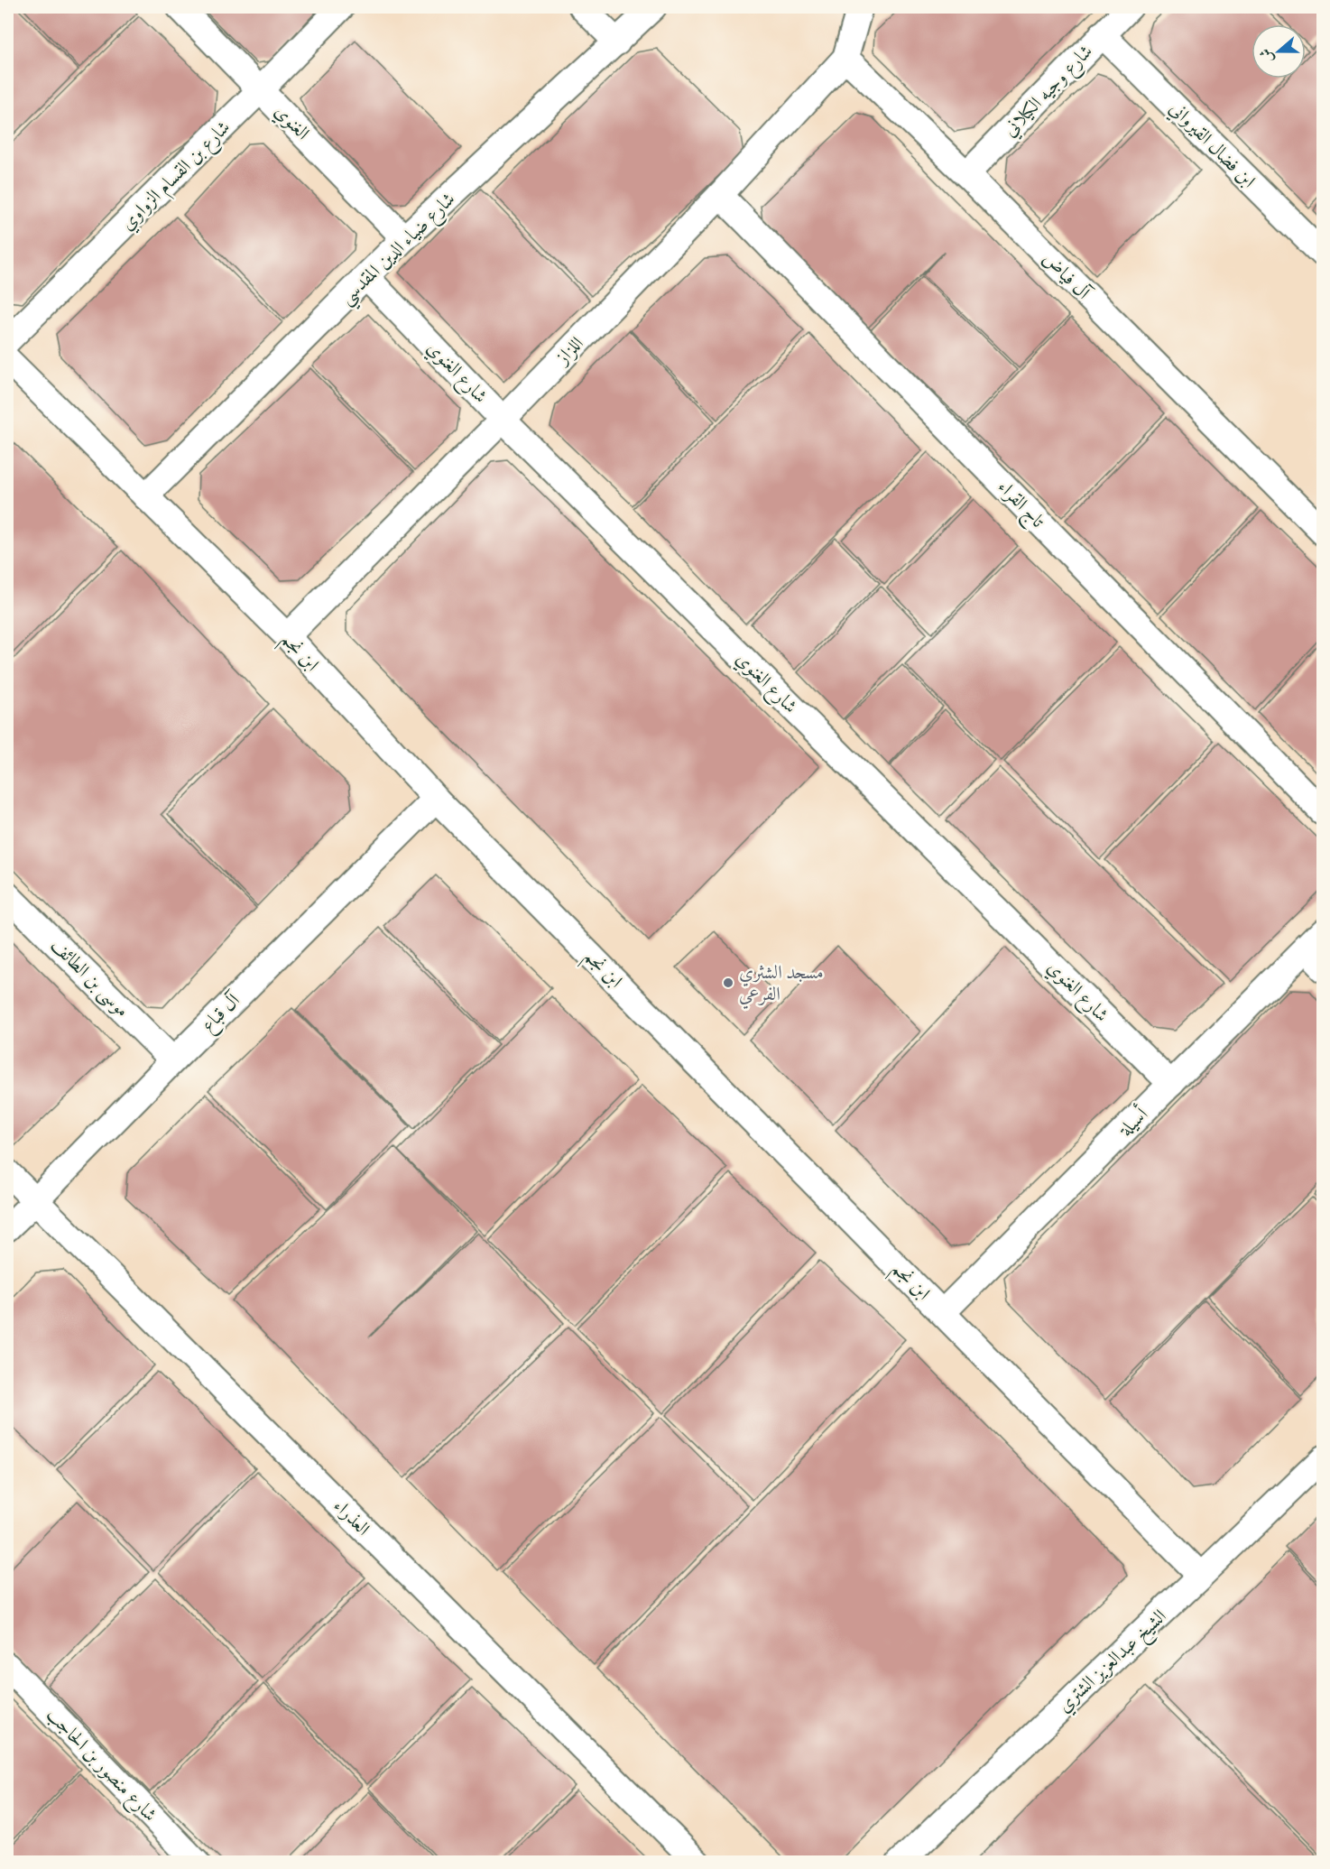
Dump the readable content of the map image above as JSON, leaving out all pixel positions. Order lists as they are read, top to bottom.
{
  "streets": {
    "street": [
      "شارع وجيه الكيلاني",
      "الغنوي",
      "ابن فضال القيرواني",
      "شارع بن القسام الزواوي",
      "شارع ضياء الدين المقدسي",
      "آل فياض",
      "اللزاز",
      "شارع الغنوي",
      "تاج القراء",
      "ابن نجم",
      "موسى بن الطائف",
      "آل قباع",
      "أسيلة",
      "العذراء",
      "الشيخ عبدالعزيز الشتري",
      "شارع منصور بن الحاجب"
    ]
  },
  "crossings": [
    ["شارع وجيه الكيلاني", "ابن فضال القيرواني"],
    ["شارع وجيه الكيلاني", "آل فياض"],
    ["الغنوي", "شارع بن القسام الزواوي"],
    ["الغنوي", "شارع ضياء الدين المقدسي"],
    ["شارع ضياء الدين المقدسي", "شارع الغنوي"],
    ["شارع ضياء الدين المقدسي", "ابن نجم"],
    ["آل فياض", "اللزاز"],
    ["اللزاز", "شارع الغنوي"],
    ["اللزاز", "تاج القراء"],
    ["اللزاز", "ابن نجم"],
    ["شارع الغنوي", "أسيلة"],
    ["ابن نجم", "آل قباع"],
    ["ابن نجم", "أسيلة"],
    ["ابن نجم", "الشيخ عبدالعزيز الشتري"],
    ["موسى بن الطائف", "آل قباع"],
    ["آل قباع", "العذراء"]
  ],
  "places": ["مسجد الشثري الفرعي"],
  "north": "left"
}
